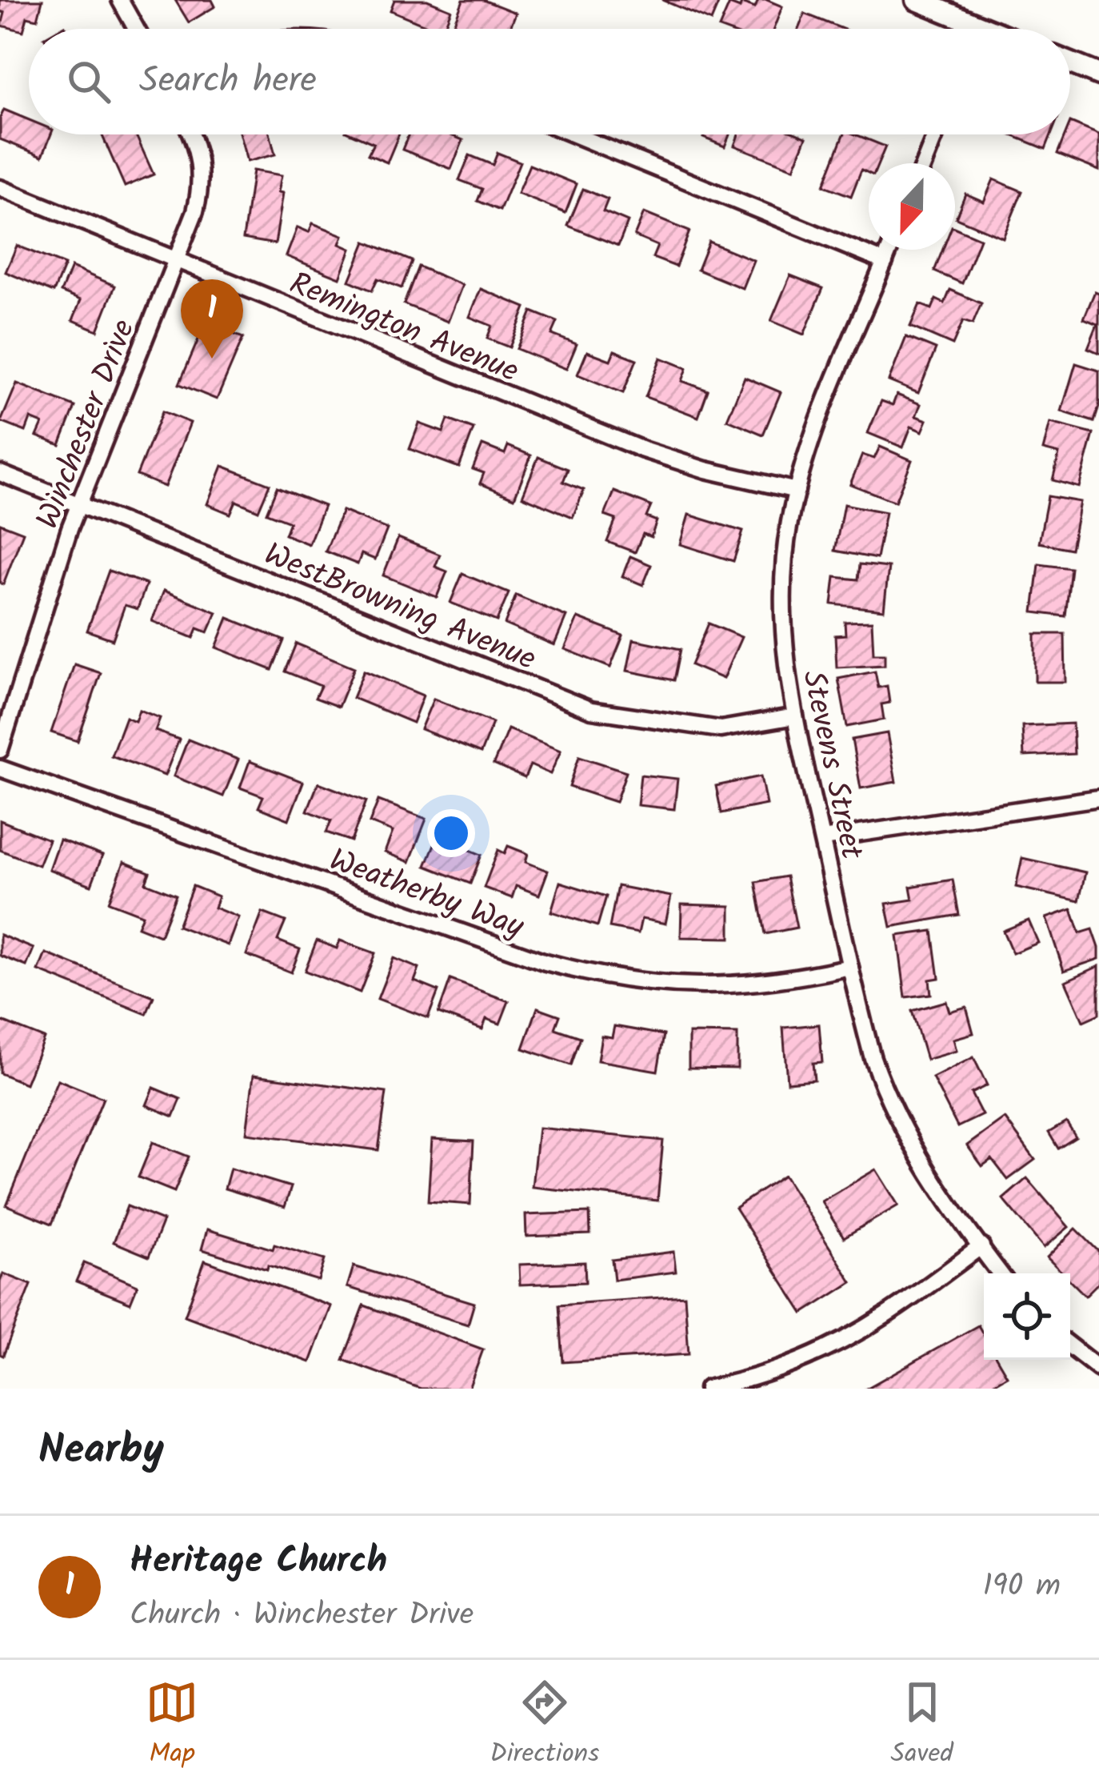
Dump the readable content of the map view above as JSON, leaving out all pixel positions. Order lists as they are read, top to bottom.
{
  "streets": {
    "street": [
      "Remington Avenue",
      "Winchester Drive",
      "WestBrowning Avenue",
      "Stevens Street",
      "Weatherby Way"
    ]
  },
  "crossings": [
    ["Remington Avenue", "Winchester Drive"],
    ["Remington Avenue", "Stevens Street"],
    ["Winchester Drive", "WestBrowning Avenue"],
    ["WestBrowning Avenue", "Stevens Street"],
    ["Stevens Street", "Weatherby Way"]
  ],
  "north": "bottom",
  "page": {
    "search": "Search here",
    "pins": "1",
    "heading": "Nearby",
    "list": [
      {
        "mark": "1",
        "name": "Heritage Church",
        "note": "Church · Winchester Drive",
        "value": "190 m"
      }
    ],
    "nav": ["Map", "Directions", "Saved"]
  }
}
